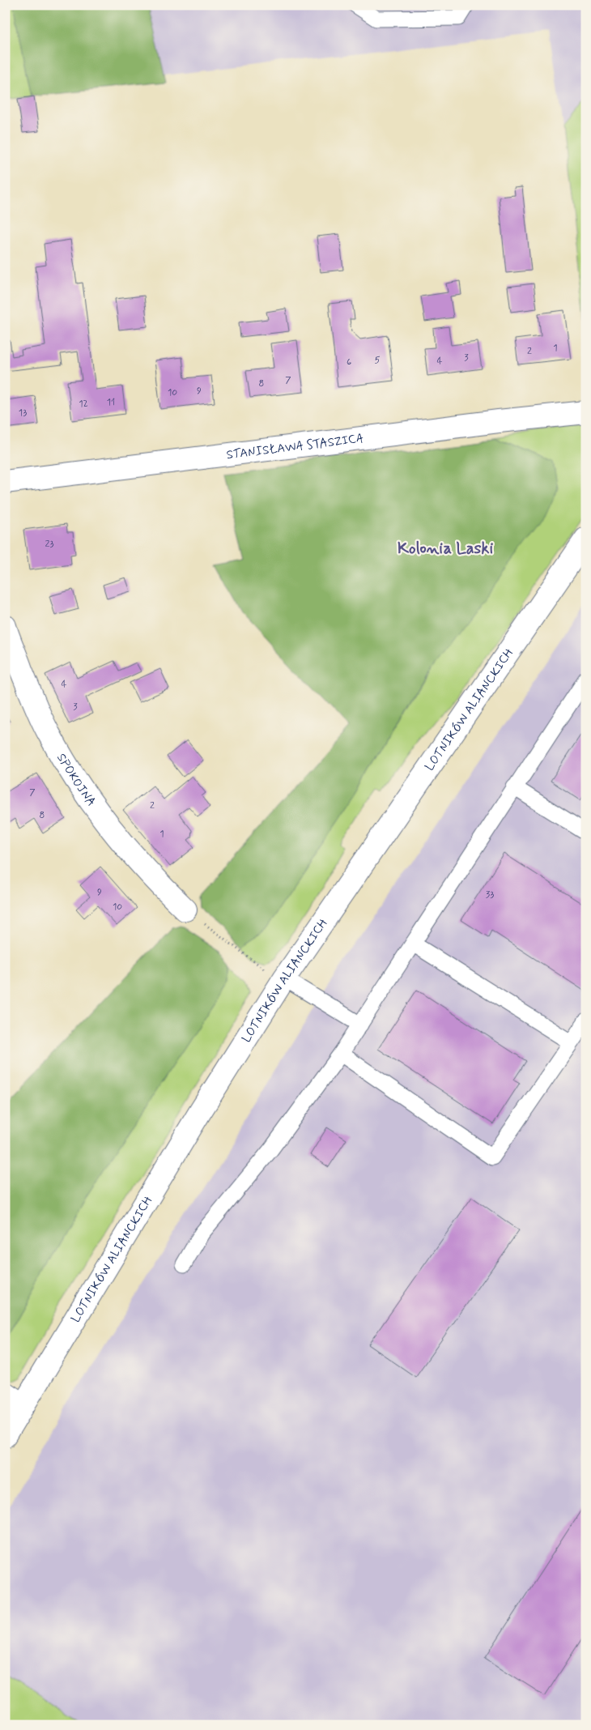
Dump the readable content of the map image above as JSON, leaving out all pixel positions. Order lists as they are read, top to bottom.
{
  "streets": {
    "main road": ["STANISŁAWA STASZICA", "LOTNIKÓW ALIANCKICH", "SPOKOJNA"]
  },
  "districts": ["Kolonia Laski"],
  "house_numbers": [
    "1",
    "2",
    "3",
    "5",
    "4",
    "6",
    "7",
    "8",
    "9",
    "10",
    "11",
    "12",
    "13",
    "23",
    "4",
    "3",
    "7",
    "2",
    "8",
    "1",
    "9",
    "33",
    "10"
  ]
}
